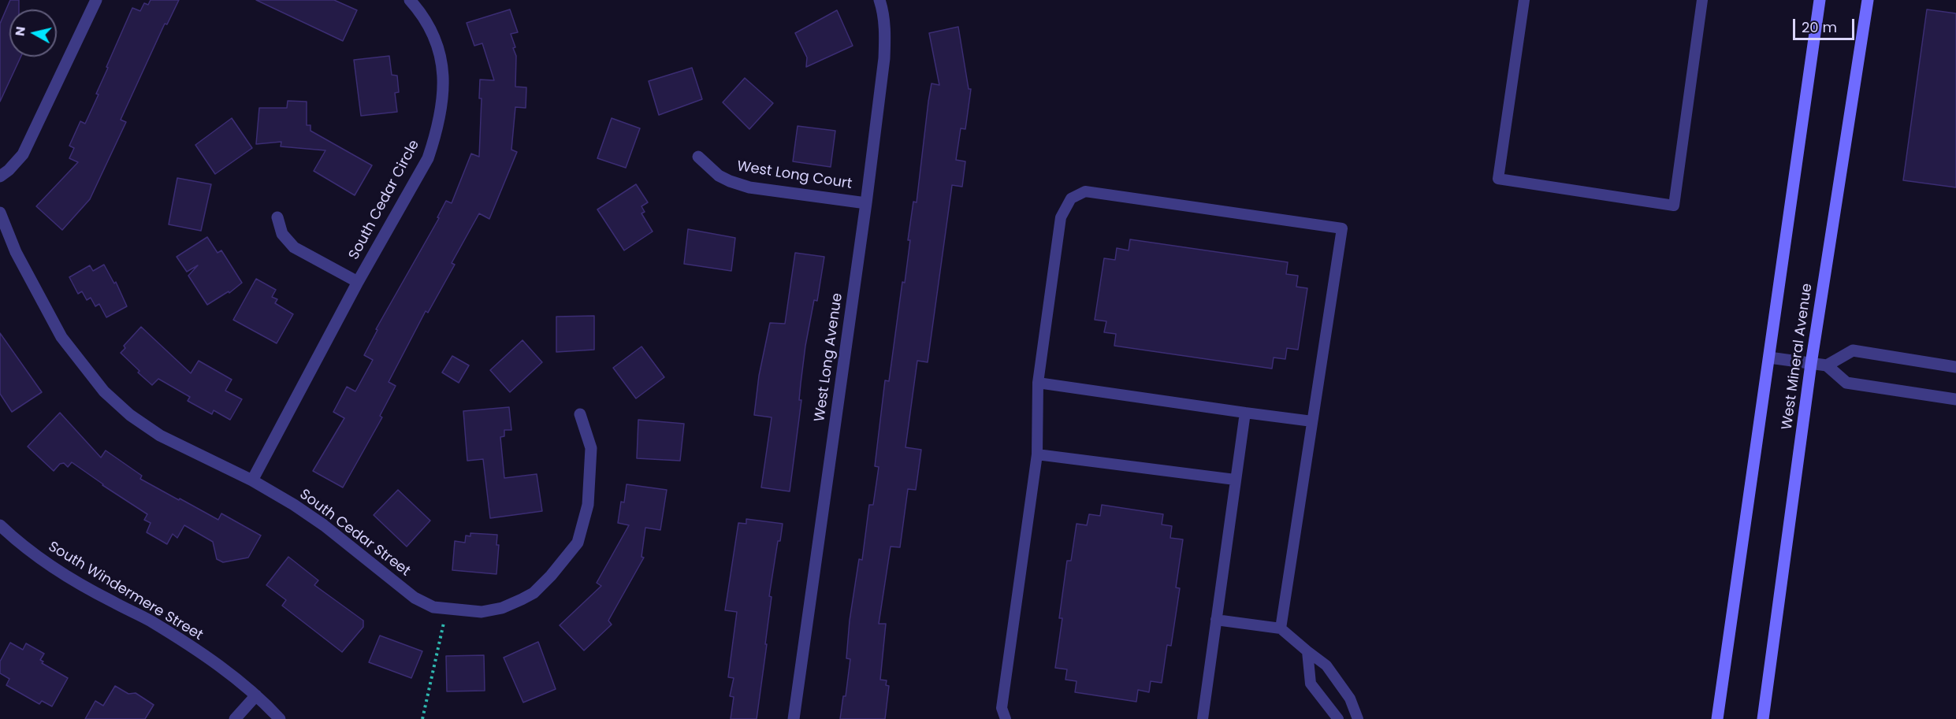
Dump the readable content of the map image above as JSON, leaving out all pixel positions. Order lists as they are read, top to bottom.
{
  "streets": {
    "main road": ["West Mineral Avenue"],
    "street": [
      "West Long Court",
      "South Cedar Circle",
      "West Long Avenue",
      "South Cedar Street",
      "South Windermere Street"
    ]
  },
  "crossings": [
    ["West Long Court", "West Long Avenue"],
    ["South Cedar Circle", "South Cedar Street"]
  ],
  "scale_bar": "20 m",
  "north": "left"
}
